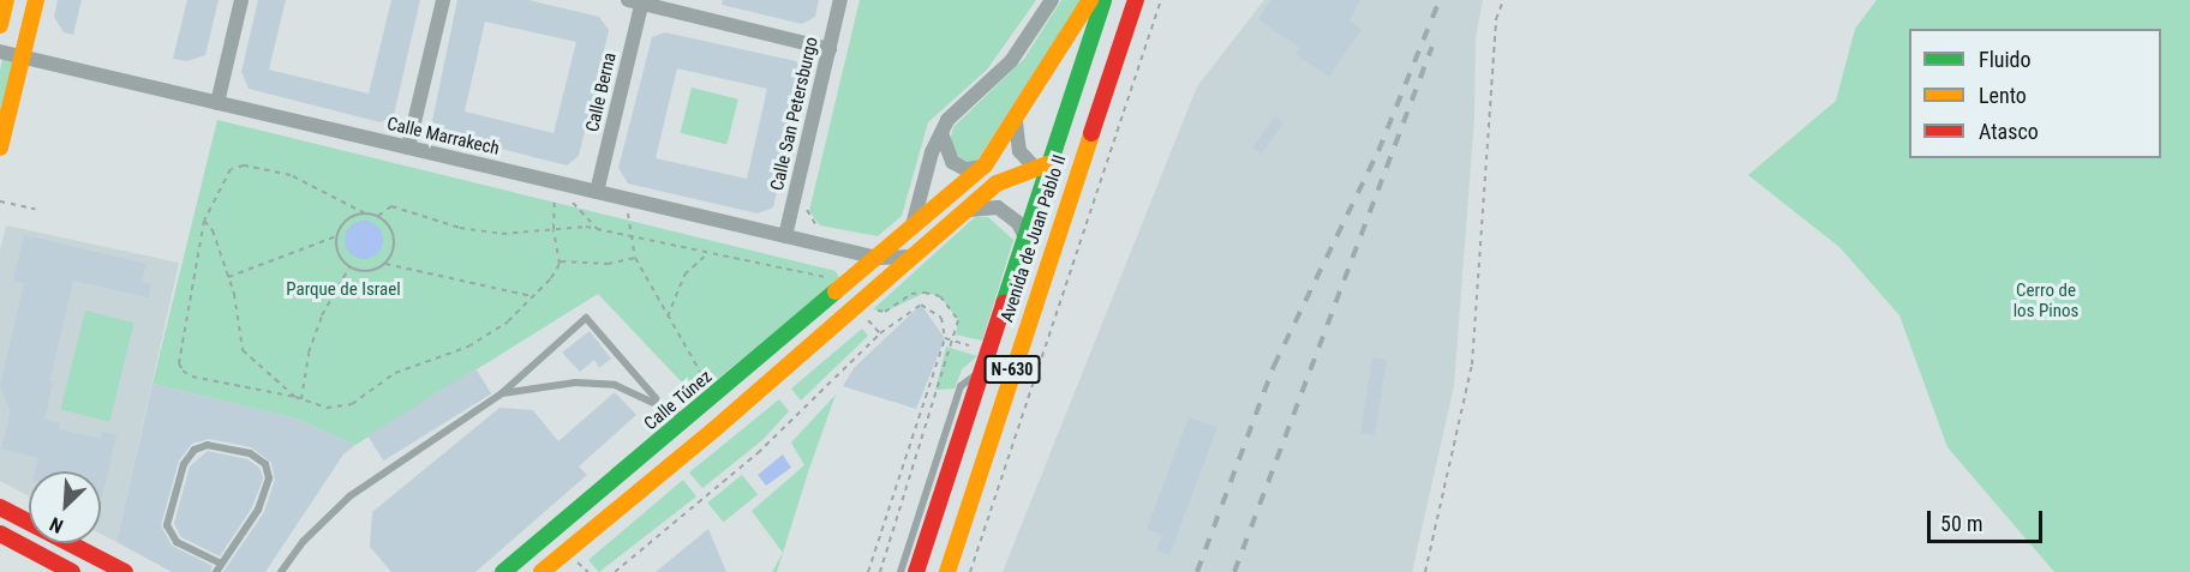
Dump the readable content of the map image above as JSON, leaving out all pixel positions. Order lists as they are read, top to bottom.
{
  "streets": {
    "main road": ["Avenida de Juan Pablo II", "N-630", "Calle Túnez"],
    "street": ["Calle Berna", "Calle San Petersburgo", "Calle Marrakech"]
  },
  "crossings": [
    ["Calle Berna", "Calle Marrakech"],
    ["Calle San Petersburgo", "Calle Marrakech"],
    ["Calle Marrakech", "Calle Túnez"]
  ],
  "parks": ["Parque de Israel", "Cerro de los Pinos"],
  "legend": ["Fluido", "Lento", "Atasco"],
  "scale_bar": "50 m",
  "north": "bottom left"
}
